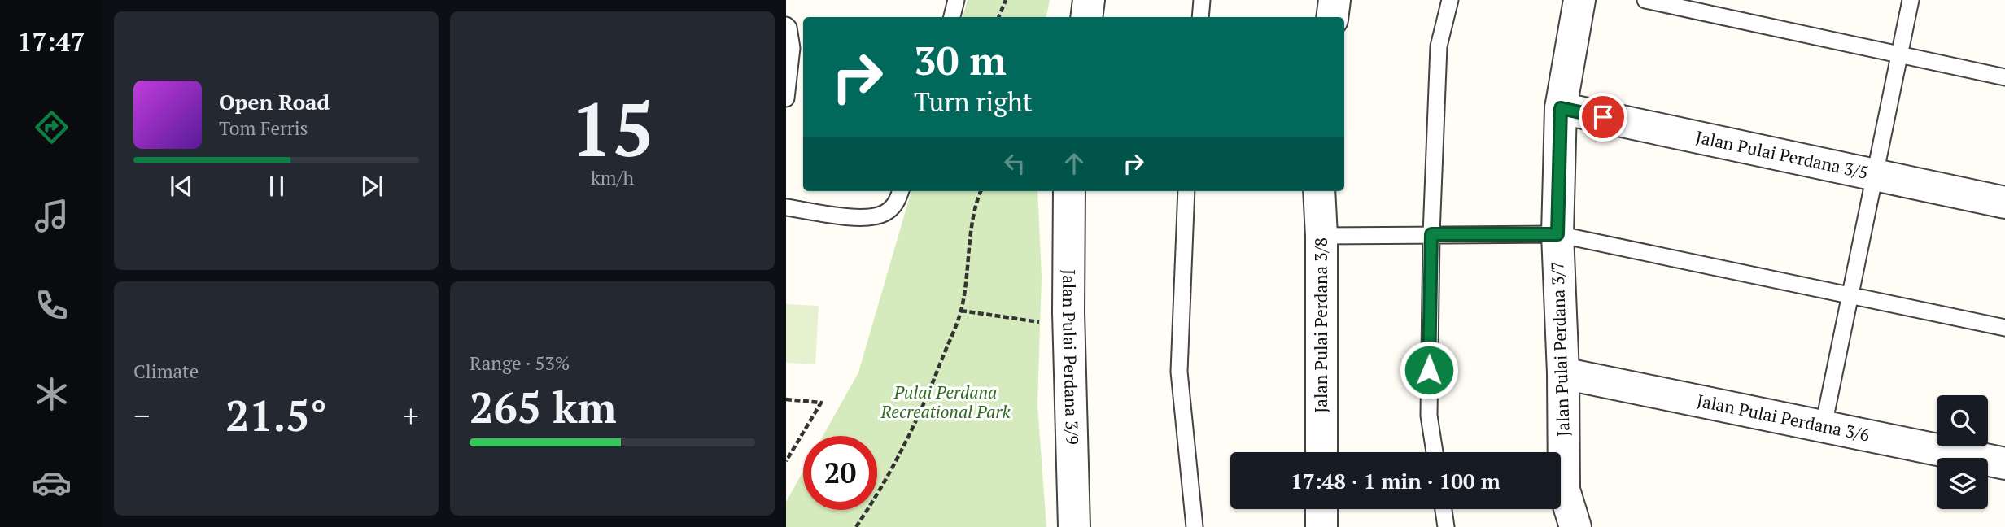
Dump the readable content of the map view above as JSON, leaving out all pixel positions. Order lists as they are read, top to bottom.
{
  "streets": {
    "street": [
      "Jalan Pulai Perdana 3/5",
      "Jalan Pulai Perdana 3/8",
      "Jalan Pulai Perdana 3/7",
      "Jalan Pulai Perdana 3/9",
      "Jalan Pulai Perdana 3/6"
    ]
  },
  "crossings": [
    ["Jalan Pulai Perdana 3/5", "Jalan Pulai Perdana 3/7"],
    ["Jalan Pulai Perdana 3/7", "Jalan Pulai Perdana 3/6"]
  ],
  "parks": ["Pulai Perdana Recreational Park"],
  "page": {
    "tabs": "17:47",
    "tile": [
      ["15", "km/h"],
      "Climate",
      ["Range · 53%", "265 km"]
    ],
    "turn": ["30 m", "Turn right"],
    "song": ["Open Road", "Tom Ferris"],
    "heat": ["−", "21.5°", "+"],
    "limit": "20",
    "trip": "17:48 · 1 min · 100 m"
  }
}
